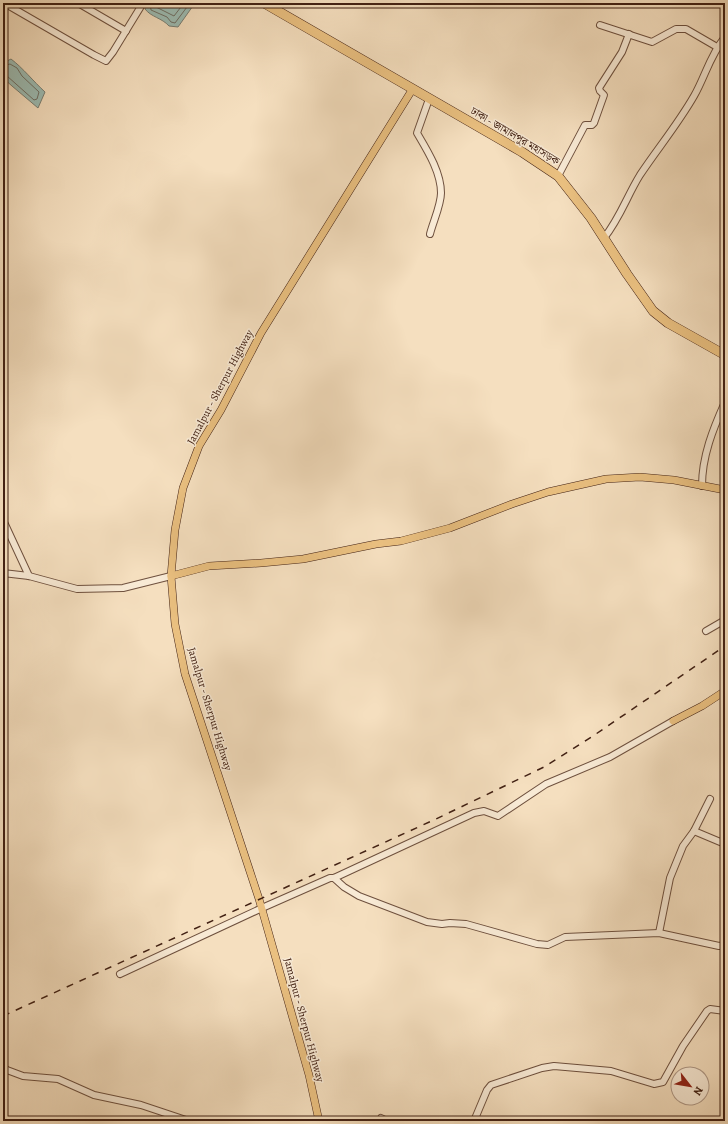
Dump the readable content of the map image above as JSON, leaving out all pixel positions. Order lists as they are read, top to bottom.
{
  "streets": {
    "highway": ["ঢাকা - জামালপুর মহাসড়ক"],
    "main road": ["Jamalpur - Sherpur Highway"]
  },
  "crossings": [
    ["ঢাকা - জামালপুর মহাসড়ক", "Jamalpur - Sherpur Highway"]
  ],
  "north": "bottom right"
}
